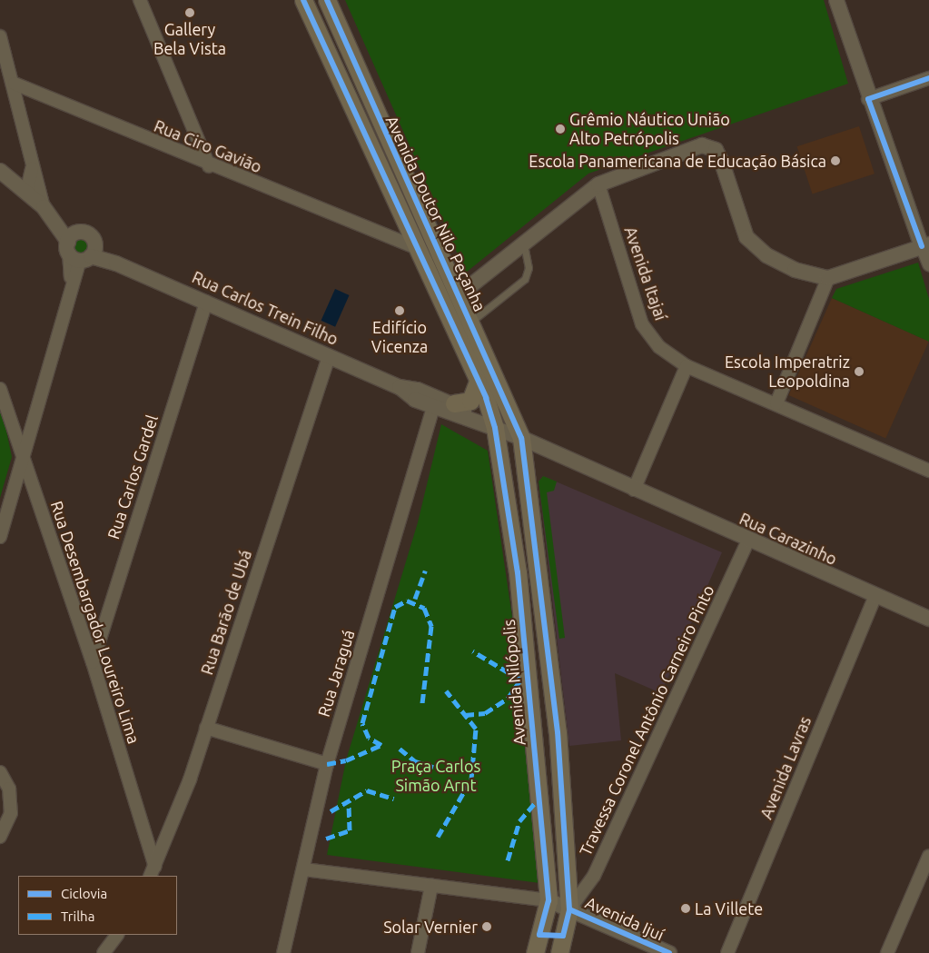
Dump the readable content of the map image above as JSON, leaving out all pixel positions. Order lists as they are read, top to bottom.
{
  "streets": {
    "main road": ["Avenida Doutor Nilo Peçanha", "Avenida Nilópolis"],
    "street": [
      "Rua Ciro Gavião",
      "Avenida Itajaí",
      "Rua Carlos Trein Filho",
      "Rua Carlos Gardel",
      "Rua Carazinho",
      "Rua Barão de Ubá",
      "Rua Desembargador Loureiro Lima",
      "Rua Jaraguá",
      "Travessa Coronel Antônio Carneiro Pinto",
      "Avenida Lavras",
      "Avenida Ijuí"
    ]
  },
  "crossings": [
    ["Rua Ciro Gavião", "Avenida Doutor Nilo Peçanha"],
    ["Avenida Doutor Nilo Peçanha", "Rua Carlos Trein Filho"],
    ["Avenida Doutor Nilo Peçanha", "Avenida Nilópolis"],
    ["Rua Carlos Trein Filho", "Rua Carlos Gardel"],
    ["Rua Carlos Trein Filho", "Rua Barão de Ubá"],
    ["Rua Carlos Trein Filho", "Rua Jaraguá"],
    ["Rua Carlos Trein Filho", "Avenida Nilópolis"],
    ["Rua Carlos Gardel", "Rua Desembargador Loureiro Lima"],
    ["Rua Carazinho", "Travessa Coronel Antônio Carneiro Pinto"],
    ["Rua Carazinho", "Avenida Lavras"],
    ["Rua Barão de Ubá", "Rua Desembargador Loureiro Lima"],
    ["Avenida Nilópolis", "Avenida Ijuí"],
    ["Travessa Coronel Antônio Carneiro Pinto", "Avenida Ijuí"]
  ],
  "parks": ["Praça Carlos Simão Arnt"],
  "places": [
    "Gallery Bela Vista",
    "Grêmio Náutico União Alto Petrópolis",
    "Escola Panamericana de Educação Básica",
    "Edifício Vicenza",
    "Escola Imperatriz Leopoldina",
    "La Villete",
    "Solar Vernier"
  ],
  "legend": ["Ciclovia", "Trilha"]
}
